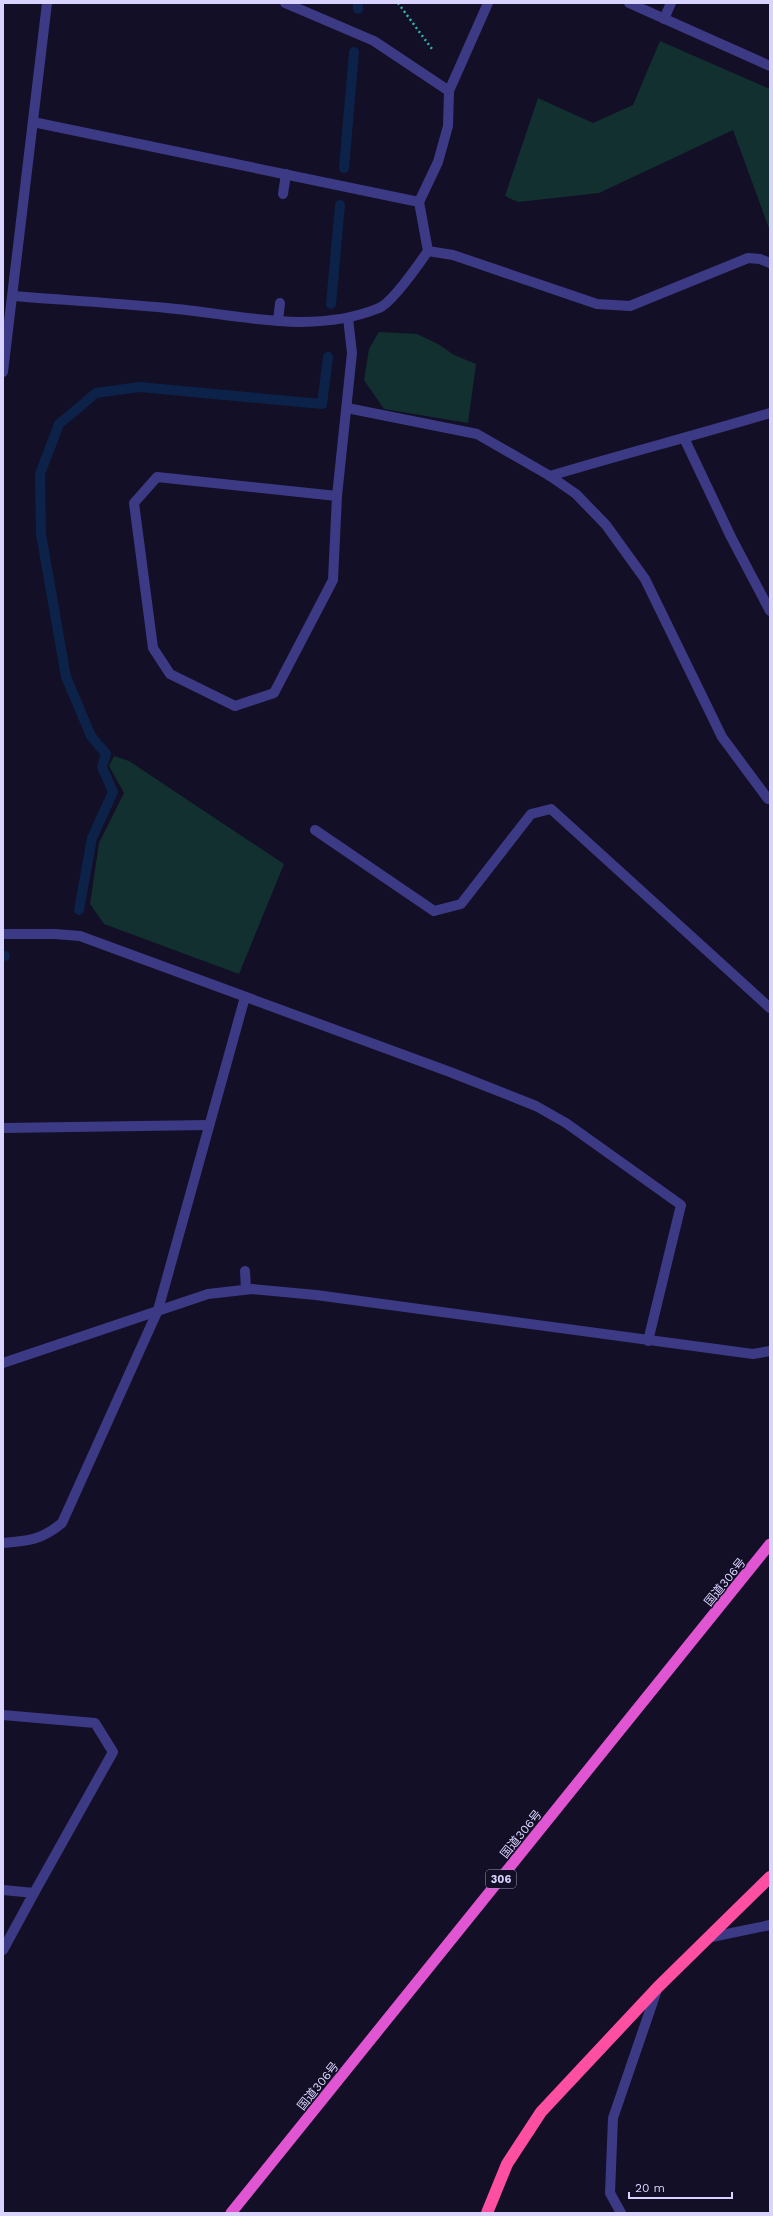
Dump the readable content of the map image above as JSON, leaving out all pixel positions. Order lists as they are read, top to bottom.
{
  "streets": {
    "highway": ["国道306号", "306"]
  },
  "scale_bar": "20 m"
}
